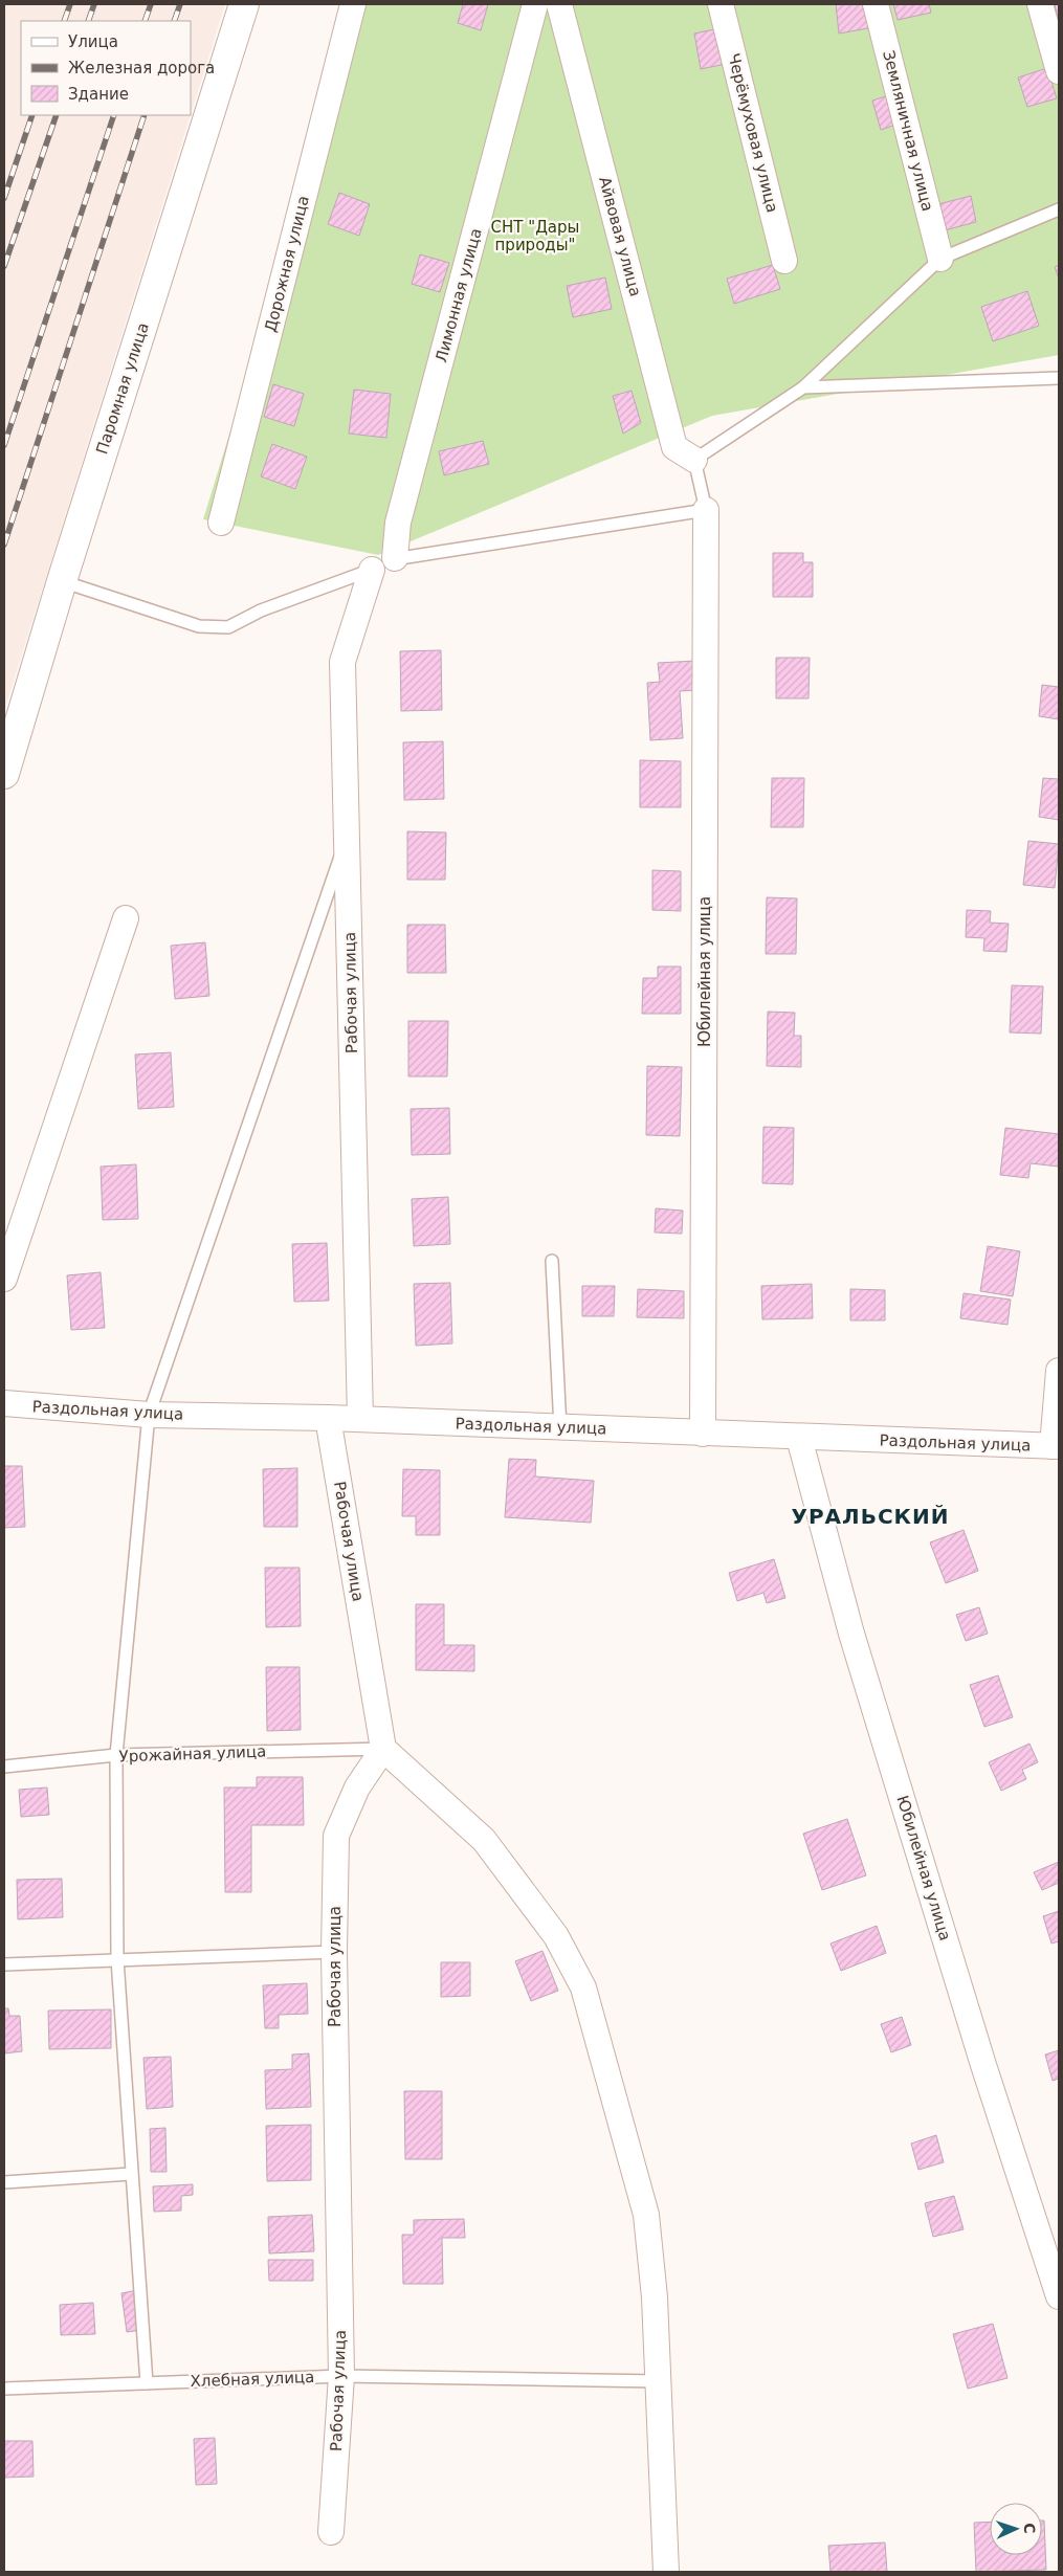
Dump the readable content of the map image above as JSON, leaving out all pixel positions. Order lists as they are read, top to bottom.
{
  "streets": {
    "street": [
      "Земляничная улица",
      "Черёмуховая улица",
      "Айвовая улица",
      "Дорожная улица",
      "Лимонная улица",
      "Паромная улица",
      "Юбилейная улица",
      "Рабочая улица",
      "Раздольная улица"
    ],
    "lane": ["Урожайная улица", "Хлебная улица"]
  },
  "crossings": [
    ["Юбилейная улица", "Раздольная улица"],
    ["Рабочая улица", "Раздольная улица"],
    ["Рабочая улица", "Урожайная улица"],
    ["Рабочая улица", "Хлебная улица"]
  ],
  "districts": ["УРАЛЬСКИЙ"],
  "parks": ["СНТ \"Дары природы\""],
  "legend": ["Улица", "Железная дорога", "Здание"],
  "north": "right"
}
